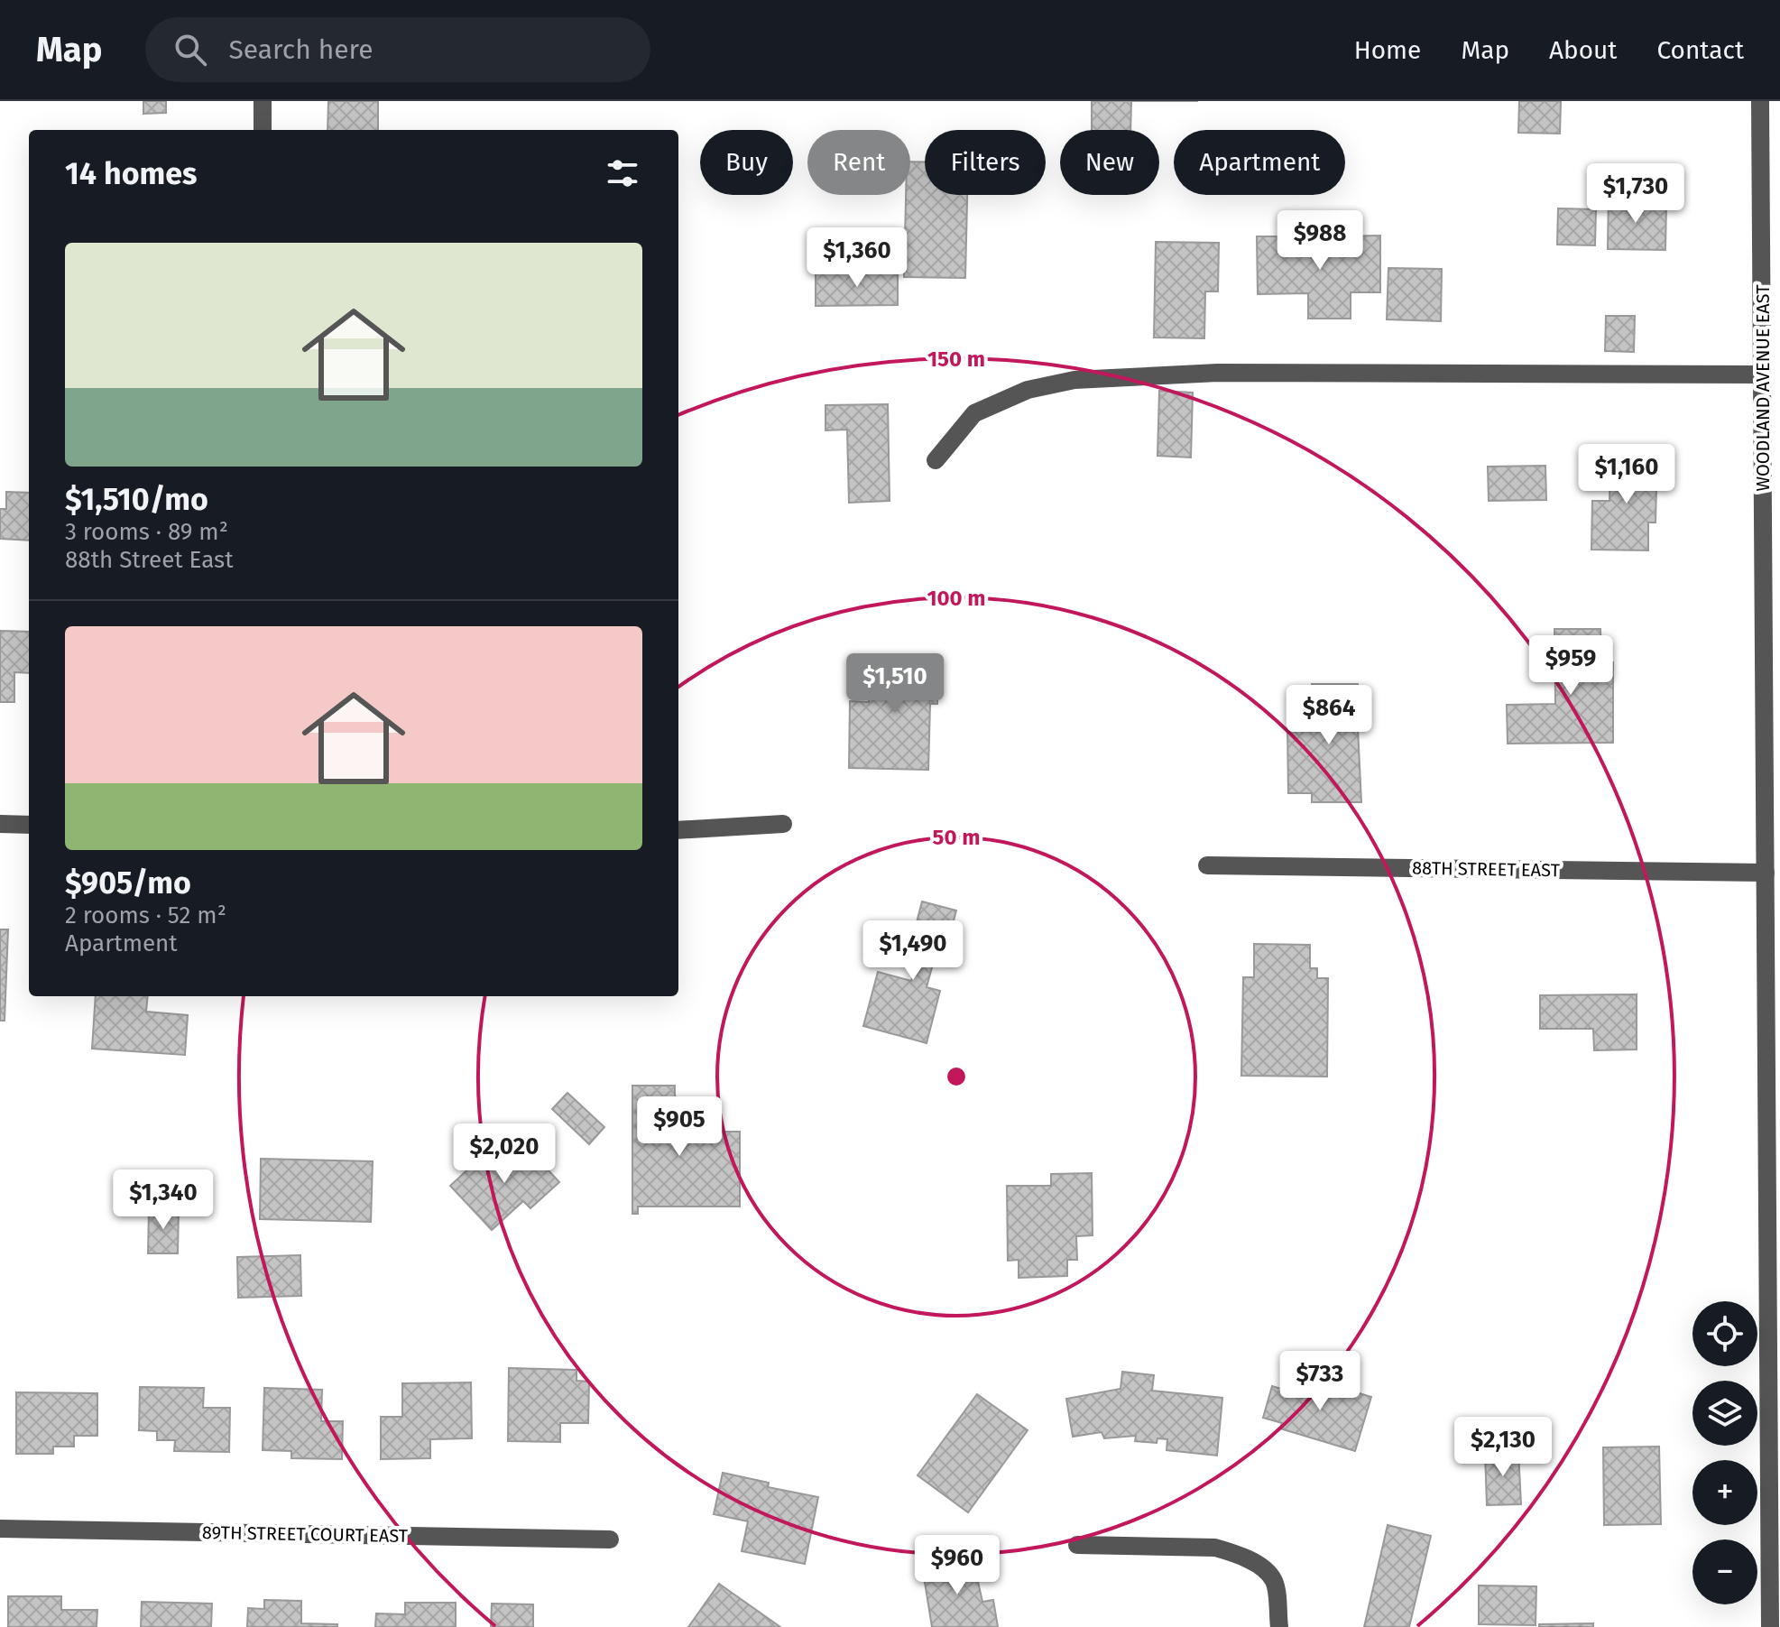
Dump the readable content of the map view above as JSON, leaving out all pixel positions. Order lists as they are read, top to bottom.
{
  "streets": {
    "street": ["WOODLAND AVENUE EAST", "88TH STREET EAST", "89TH STREET COURT EAST"]
  },
  "crossings": [
    ["WOODLAND AVENUE EAST", "88TH STREET EAST"]
  ],
  "page": {
    "header": "Map",
    "search": "Search here",
    "nav": [
      "Home",
      "Map",
      "About",
      "Contact"
    ],
    "chip": [
      "Buy",
      "Rent",
      "Filters",
      "New",
      "Apartment"
    ],
    "heading": "14 homes",
    "price": [
      "$1,730",
      "$988",
      "$1,360",
      "$1,160",
      "$959",
      "$1,510",
      "$864",
      "$1,490",
      "$905",
      "$2,020",
      "$1,340",
      "$733",
      "$2,130",
      "$960"
    ],
    "list": [
      {
        "name": "$1,510/mo",
        "note": "3 rooms · 89 m² · 88th Street East"
      },
      {
        "name": "$905/mo",
        "note": "2 rooms · 52 m² · Apartment"
      }
    ],
    "map_buttons": ["+", "−"]
  },
  "rings": ["150 m", "100 m", "50 m"]
}
